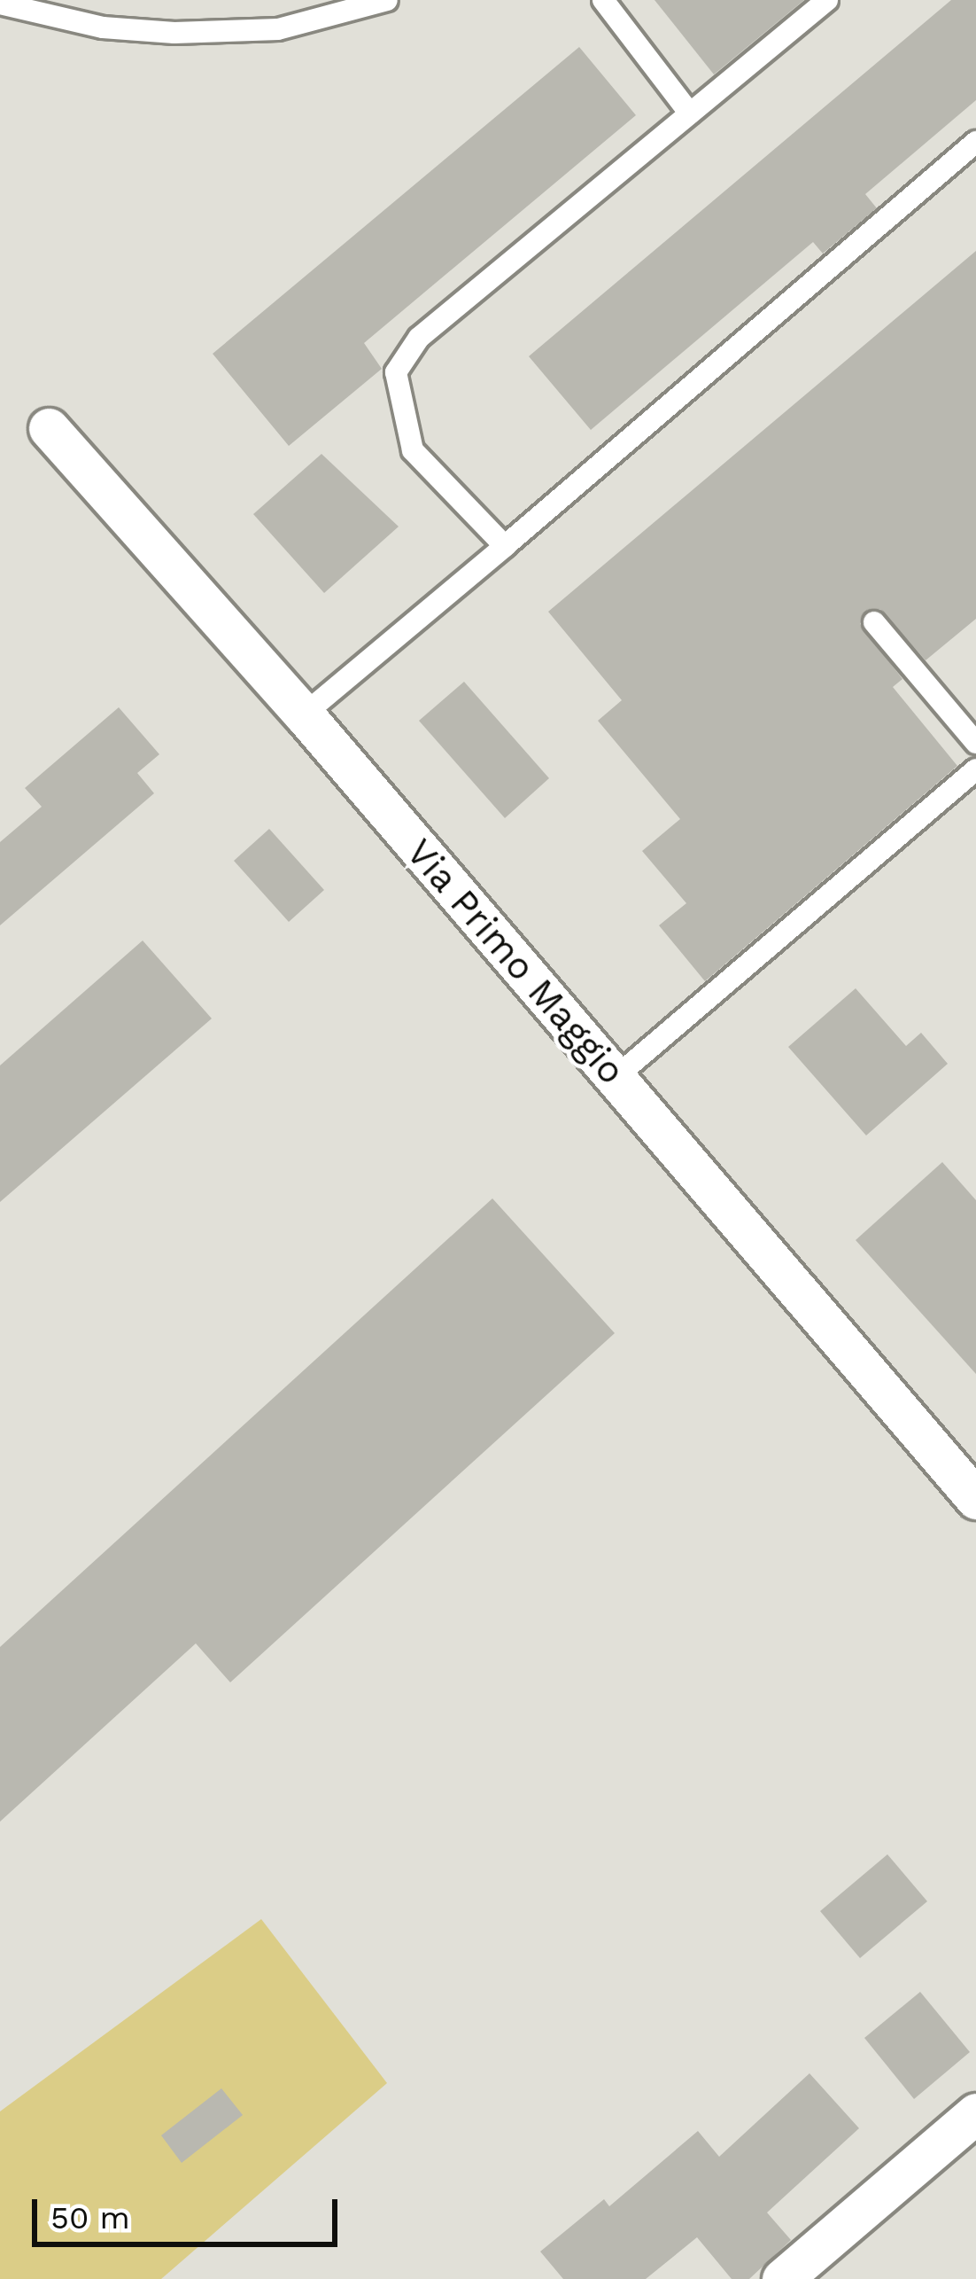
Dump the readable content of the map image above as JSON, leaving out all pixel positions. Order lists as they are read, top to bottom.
{
  "streets": {
    "street": ["Via Primo Maggio"]
  },
  "scale_bar": "50 m"
}
